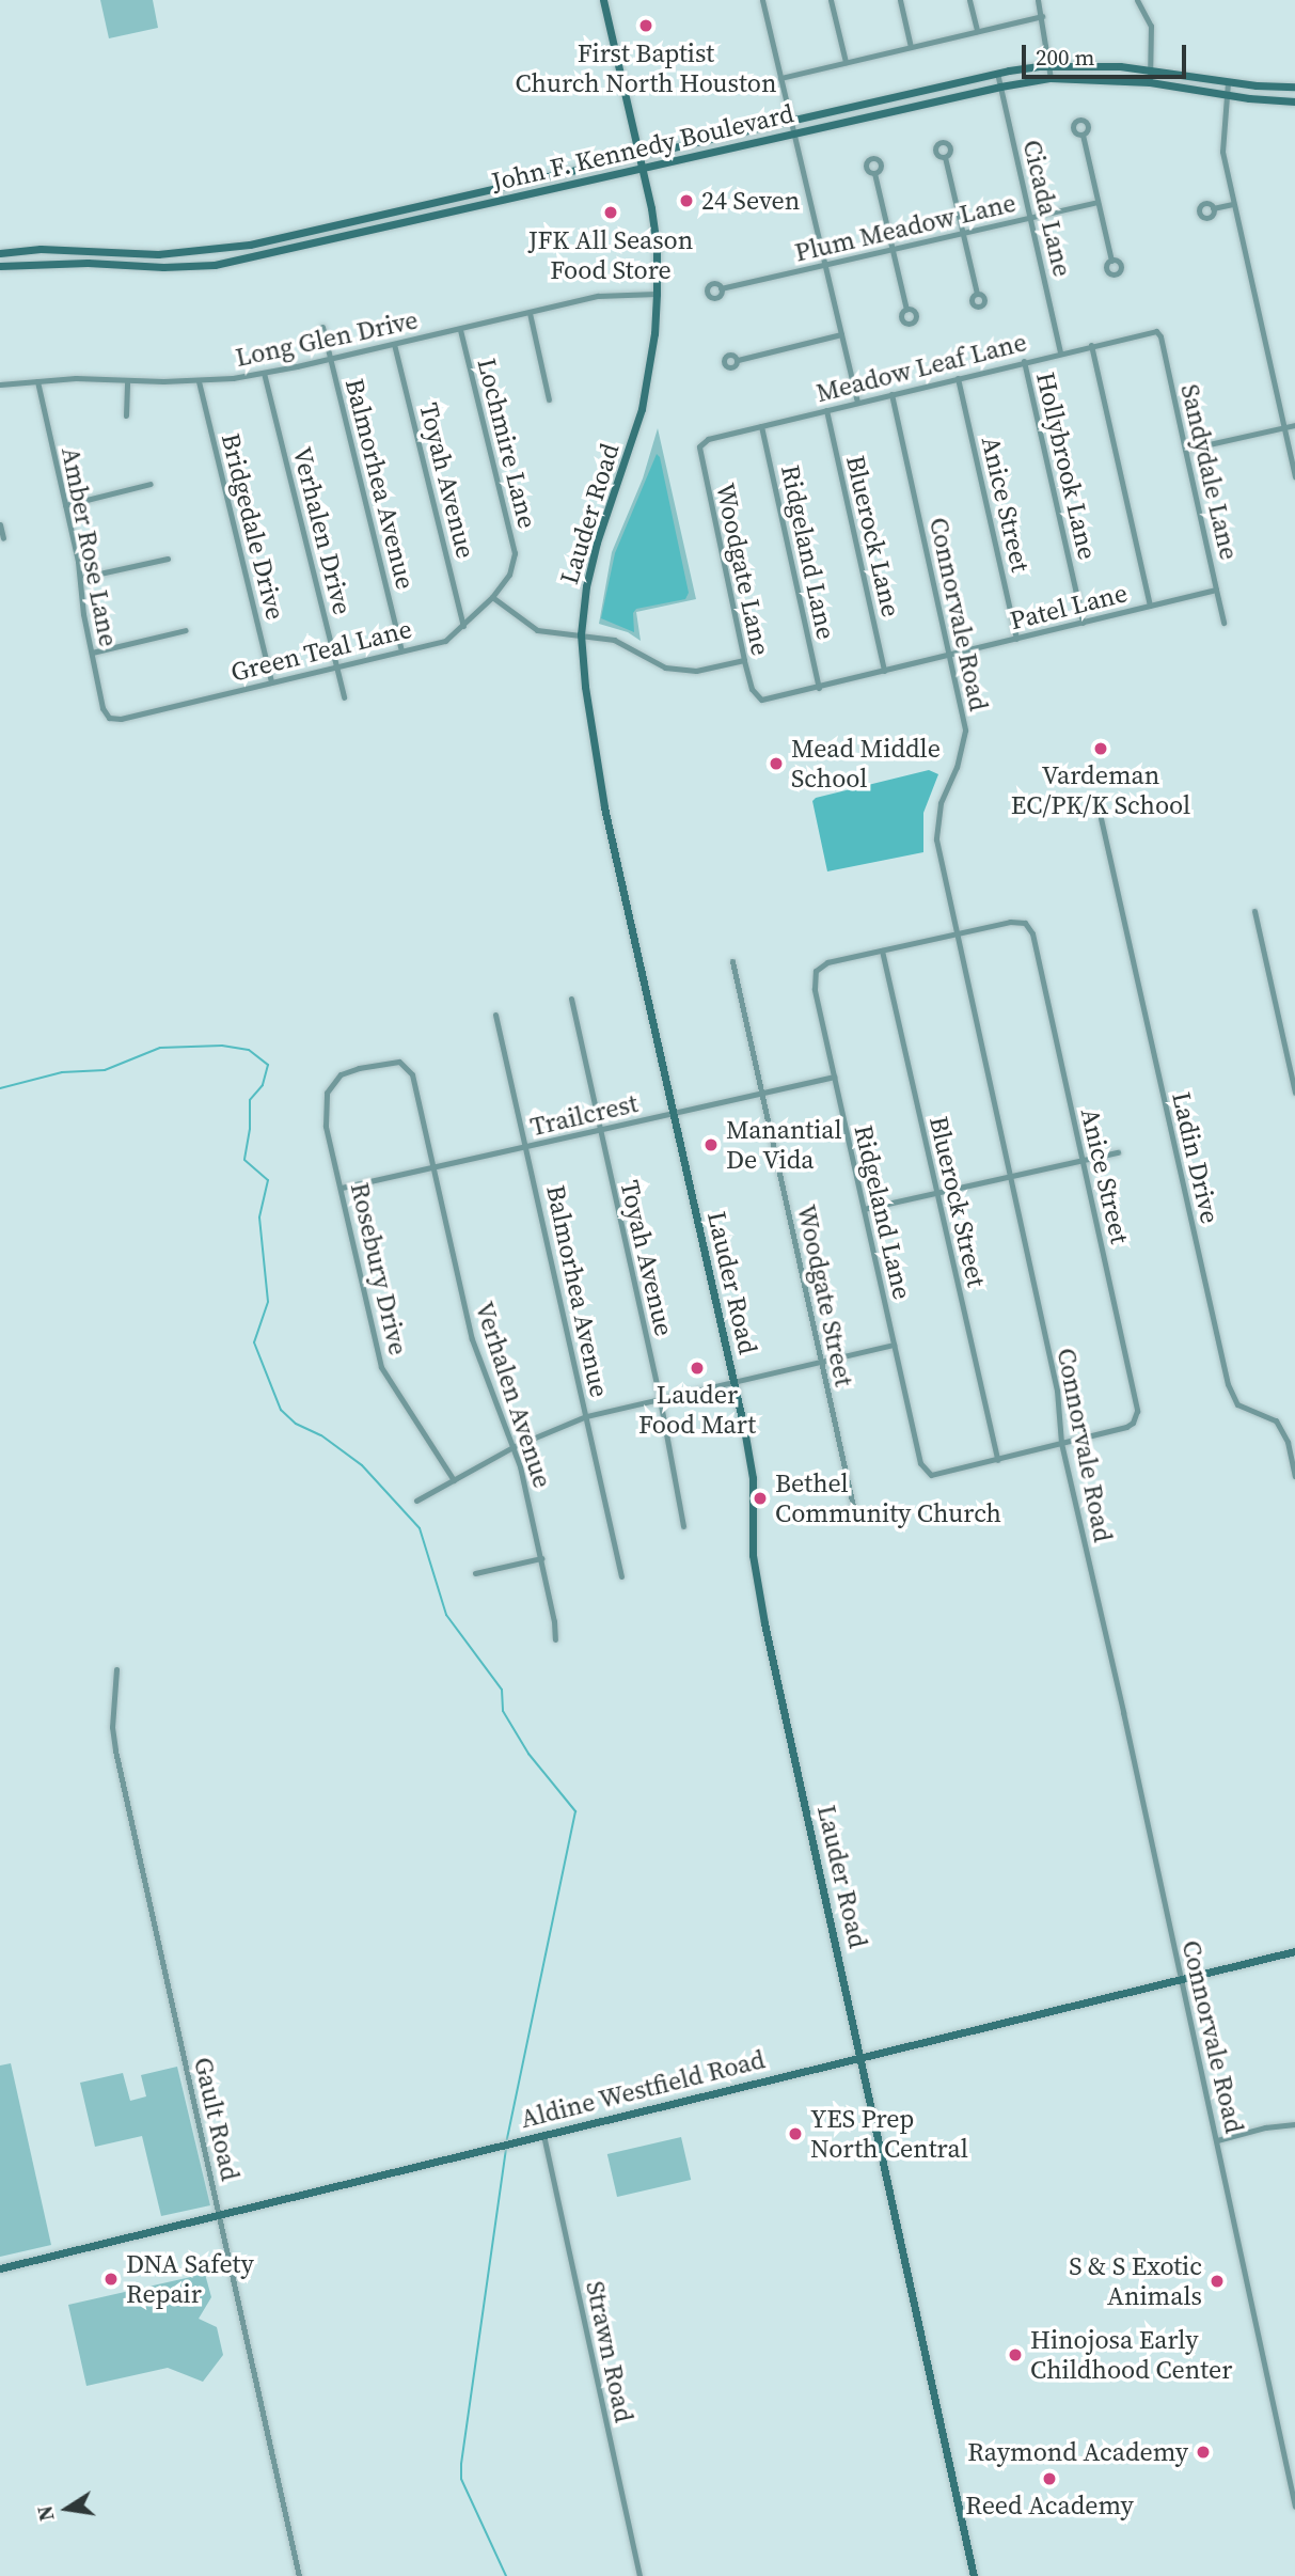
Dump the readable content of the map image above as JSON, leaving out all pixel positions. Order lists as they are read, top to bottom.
{
  "streets": {
    "main road": ["John F. Kennedy Boulevard", "Lauder Road", "Aldine Westfield Road"],
    "street": [
      "Cicada Lane",
      "Plum Meadow Lane",
      "Long Glen Drive",
      "Meadow Leaf Lane",
      "Lochmire Lane",
      "Hollybrook Lane",
      "Sandydale Lane",
      "Toyah Avenue",
      "Balmorhea Avenue",
      "Anice Street",
      "Bridgedale Drive",
      "Verhalen Drive",
      "Bluerock Lane",
      "Amber Rose Lane",
      "Ridgeland Lane",
      "Woodgate Lane",
      "Patel Lane",
      "Connorvale Road",
      "Green Teal Lane",
      "Trailcrest",
      "Ladin Drive",
      "Bluerock Street",
      "Rosebury Drive",
      "Woodgate Street",
      "Verhalen Avenue",
      "Gault Road",
      "Strawn Road"
    ]
  },
  "crossings": [
    ["John F. Kennedy Boulevard", "Cicada Lane"],
    ["John F. Kennedy Boulevard", "Lauder Road"],
    ["Cicada Lane", "Plum Meadow Lane"],
    ["Cicada Lane", "Meadow Leaf Lane"],
    ["Long Glen Drive", "Lochmire Lane"],
    ["Long Glen Drive", "Toyah Avenue"],
    ["Long Glen Drive", "Balmorhea Avenue"],
    ["Long Glen Drive", "Lauder Road"],
    ["Long Glen Drive", "Bridgedale Drive"],
    ["Long Glen Drive", "Verhalen Drive"],
    ["Long Glen Drive", "Amber Rose Lane"],
    ["Meadow Leaf Lane", "Hollybrook Lane"],
    ["Meadow Leaf Lane", "Sandydale Lane"],
    ["Meadow Leaf Lane", "Anice Street"],
    ["Meadow Leaf Lane", "Bluerock Lane"],
    ["Meadow Leaf Lane", "Ridgeland Lane"],
    ["Meadow Leaf Lane", "Woodgate Lane"],
    ["Meadow Leaf Lane", "Connorvale Road"],
    ["Lochmire Lane", "Green Teal Lane"],
    ["Hollybrook Lane", "Patel Lane"],
    ["Sandydale Lane", "Patel Lane"],
    ["Toyah Avenue", "Green Teal Lane"],
    ["Toyah Avenue", "Trailcrest"],
    ["Balmorhea Avenue", "Green Teal Lane"],
    ["Balmorhea Avenue", "Trailcrest"],
    ["Anice Street", "Patel Lane"],
    ["Anice Street", "Connorvale Road"],
    ["Lauder Road", "Trailcrest"],
    ["Lauder Road", "Aldine Westfield Road"],
    ["Bridgedale Drive", "Green Teal Lane"],
    ["Verhalen Drive", "Green Teal Lane"],
    ["Bluerock Lane", "Patel Lane"],
    ["Amber Rose Lane", "Green Teal Lane"],
    ["Ridgeland Lane", "Patel Lane"],
    ["Ridgeland Lane", "Trailcrest"],
    ["Ridgeland Lane", "Bluerock Street"],
    ["Woodgate Lane", "Patel Lane"],
    ["Patel Lane", "Connorvale Road"],
    ["Connorvale Road", "Aldine Westfield Road"],
    ["Trailcrest", "Rosebury Drive"],
    ["Trailcrest", "Woodgate Street"],
    ["Trailcrest", "Verhalen Avenue"],
    ["Rosebury Drive", "Verhalen Avenue"],
    ["Aldine Westfield Road", "Gault Road"],
    ["Aldine Westfield Road", "Strawn Road"]
  ],
  "places": [
    "First Baptist Church North Houston",
    "24 Seven",
    "JFK All Season Food Store",
    "Vardeman EC/PK/K School",
    "Mead Middle School",
    "Manantial De Vida",
    "Lauder Food Mart",
    "Bethel Community Church",
    "YES Prep North Central",
    "DNA Safety Repair",
    "S & S Exotic Animals",
    "Hinojosa Early Childhood Center",
    "Raymond Academy",
    "Reed Academy"
  ],
  "scale_bar": "200 m",
  "north": "left"
}
